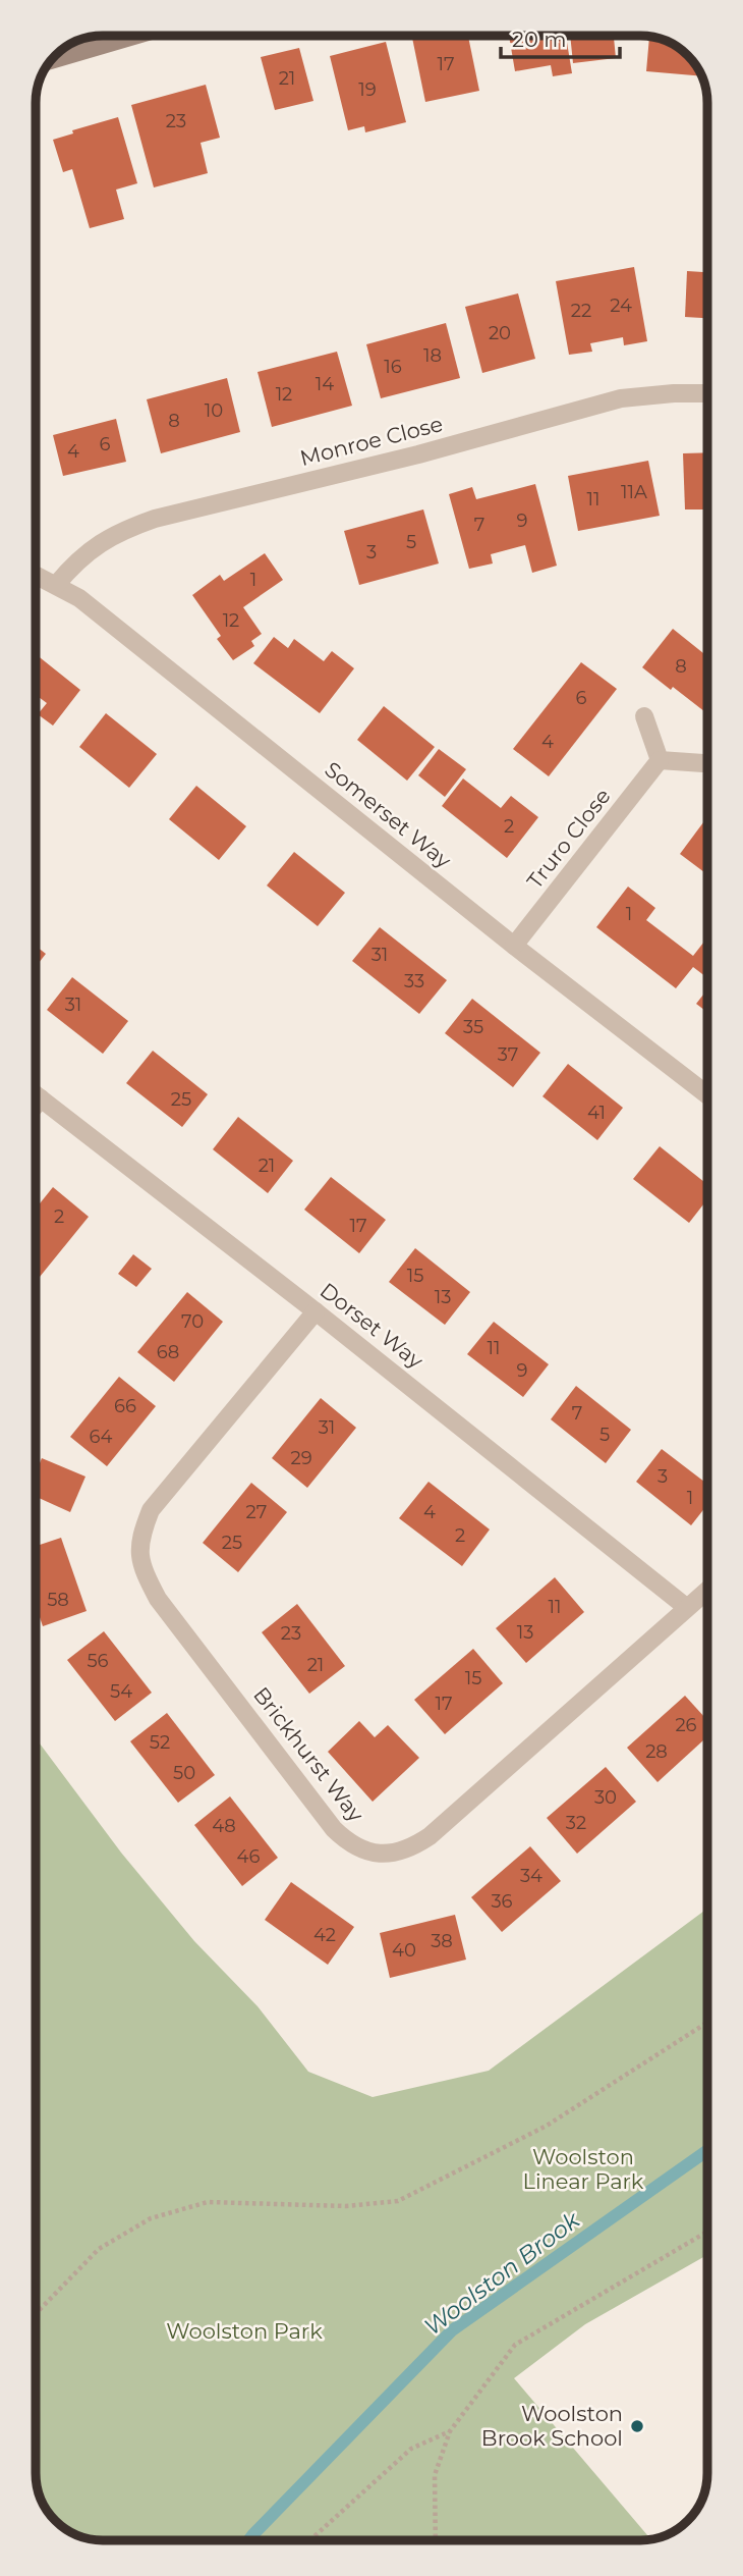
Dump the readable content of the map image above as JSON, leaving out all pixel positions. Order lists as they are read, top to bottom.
{
  "streets": {
    "street": [
      "Monroe Close",
      "Somerset Way",
      "Truro Close",
      "Dorset Way",
      "Brickhurst Way"
    ]
  },
  "crossings": [
    ["Monroe Close", "Somerset Way"],
    ["Somerset Way", "Truro Close"],
    ["Dorset Way", "Brickhurst Way"]
  ],
  "water": ["Woolston Brook"],
  "parks": ["Woolston Linear Park", "Woolston Park"],
  "places": ["Woolston Brook School"],
  "house_numbers": [
    "17",
    "21",
    "19",
    "23",
    "24",
    "22",
    "20",
    "18",
    "16",
    "14",
    "12",
    "10",
    "8",
    "6",
    "4",
    "11A",
    "11",
    "9",
    "7",
    "5",
    "3",
    "1",
    "12",
    "8",
    "6",
    "4",
    "2",
    "1",
    "31",
    "33",
    "31",
    "35",
    "37",
    "25",
    "41",
    "21",
    "2",
    "17",
    "15",
    "13",
    "70",
    "11",
    "68",
    "9",
    "66",
    "7",
    "31",
    "5",
    "64",
    "29",
    "3",
    "1",
    "27",
    "4",
    "2",
    "25",
    "58",
    "11",
    "13",
    "23",
    "56",
    "21",
    "15",
    "54",
    "17",
    "26",
    "52",
    "28",
    "50",
    "30",
    "32",
    "48",
    "46",
    "34",
    "36",
    "42",
    "38",
    "40"
  ],
  "scale_bar": "20 m"
}
